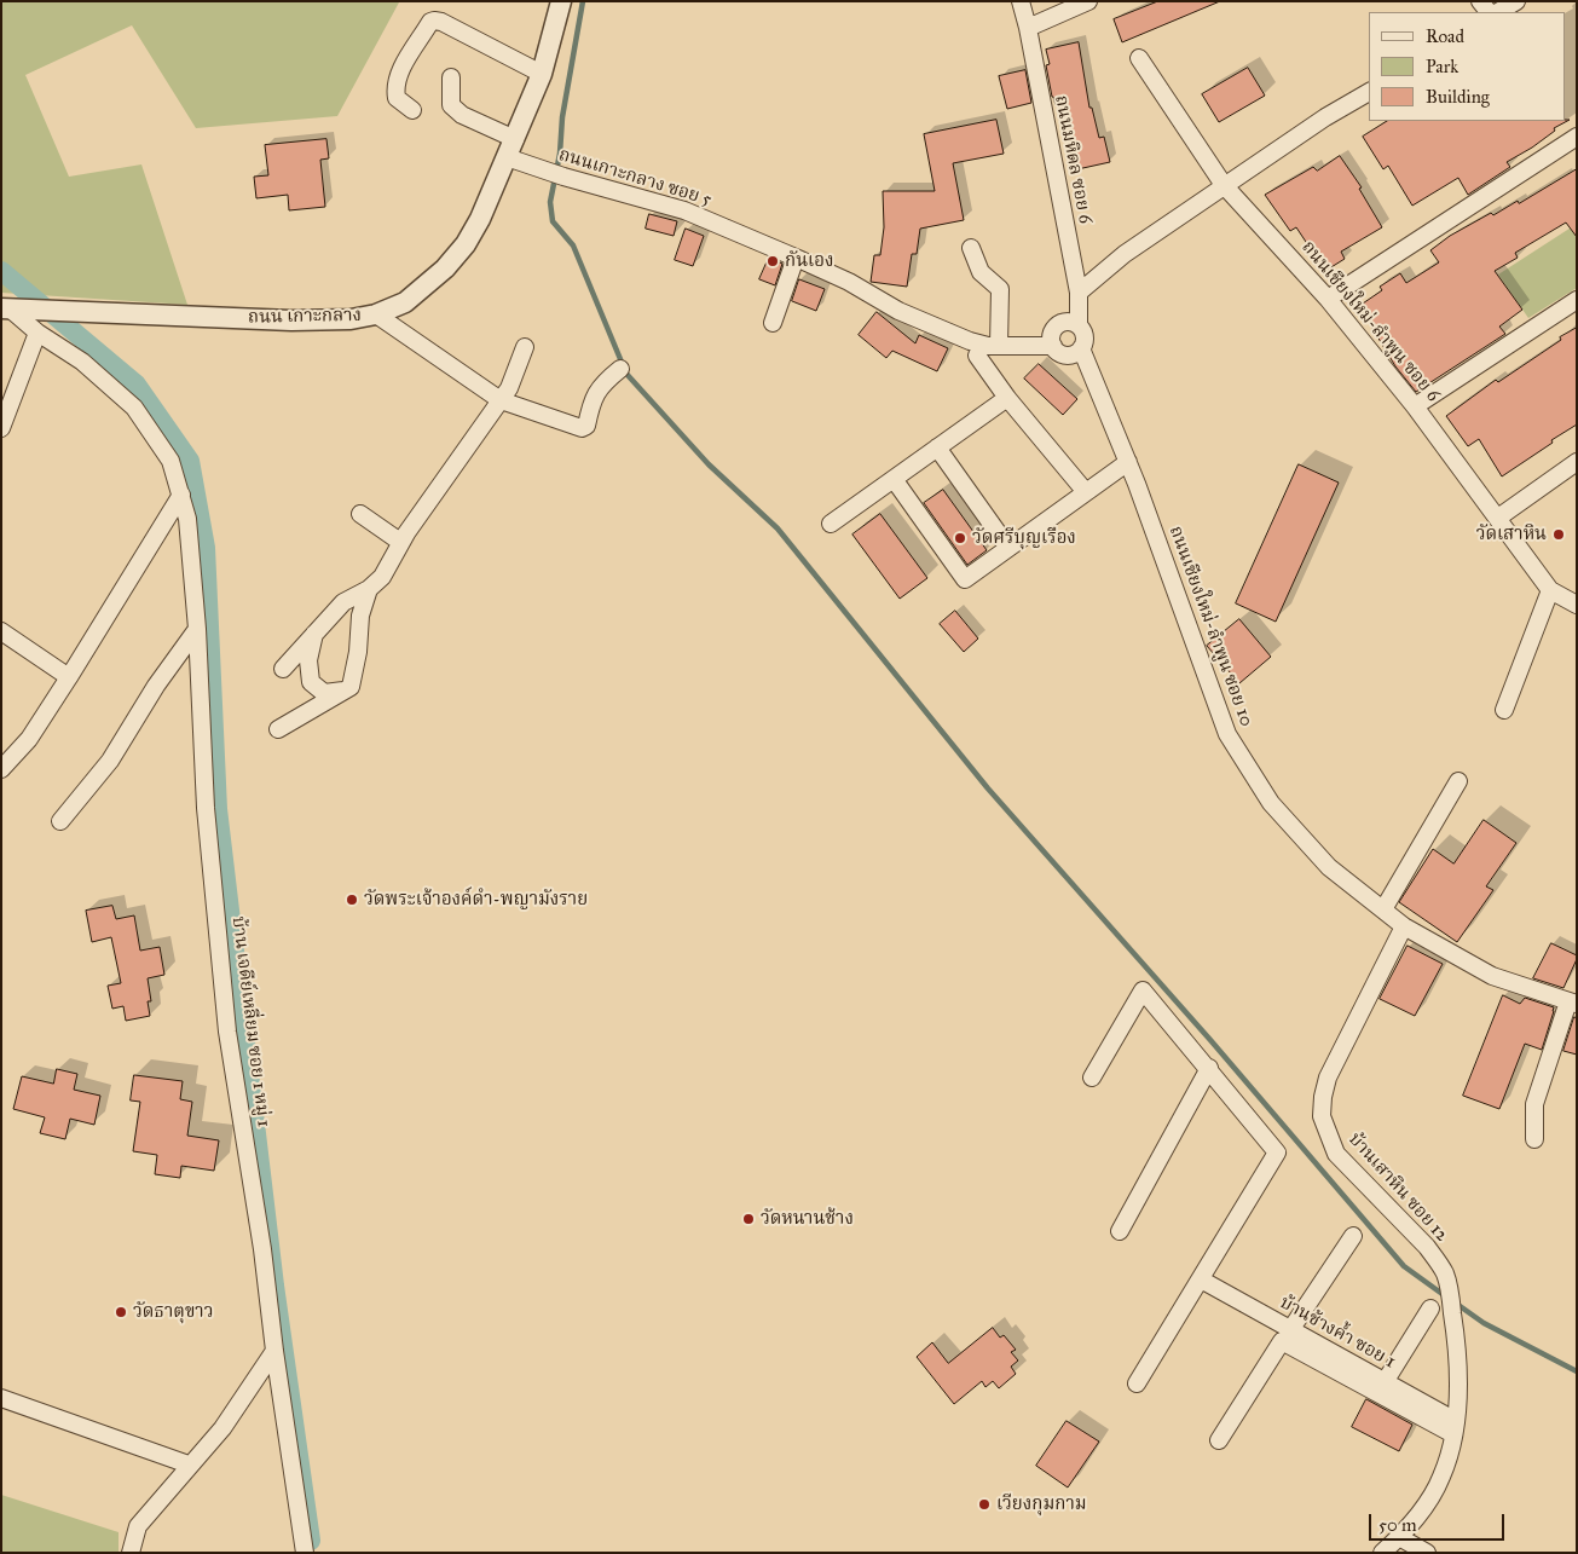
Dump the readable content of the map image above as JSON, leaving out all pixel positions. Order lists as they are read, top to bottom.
{
  "streets": {
    "street": [
      "ถนนมหิดล ซอย 6",
      "ถนนเกาะกลาง ซอย 5",
      "ถนน เกาะกลาง",
      "ถนนเชียงใหม่-ลำพูน ซอย 6",
      "ถนนเชียงใหม่-ลำพูน ซอย 10",
      "บ้าน เจดีย์เหลี่ยม ซอย 1 หมู่ 1",
      "บ้านเสาหิน ซอย 12",
      "บ้านช้างค้ำ ซอย 1"
    ]
  },
  "crossings": [
    ["ถนนมหิดล ซอย 6", "ถนนเกาะกลาง ซอย 5"],
    ["ถนนมหิดล ซอย 6", "ถนนเชียงใหม่-ลำพูน ซอย 10"],
    ["ถนนเกาะกลาง ซอย 5", "ถนน เกาะกลาง"],
    ["ถนนเกาะกลาง ซอย 5", "ถนนเชียงใหม่-ลำพูน ซอย 10"],
    ["ถนน เกาะกลาง", "บ้าน เจดีย์เหลี่ยม ซอย 1 หมู่ 1"],
    ["ถนนเชียงใหม่-ลำพูน ซอย 10", "บ้านเสาหิน ซอย 12"],
    ["บ้านเสาหิน ซอย 12", "บ้านช้างค้ำ ซอย 1"]
  ],
  "places": [
    "กันเอง",
    "วัดเสาหิน",
    "วัดศรีบุญเรือง",
    "วัดพระเจ้าองค์ดำ-พญามังราย",
    "วัดหนานช้าง",
    "วัดธาตุขาว",
    "เวียงกุมกาม"
  ],
  "legend": ["Road", "Park", "Building"],
  "scale_bar": "50 m"
}
